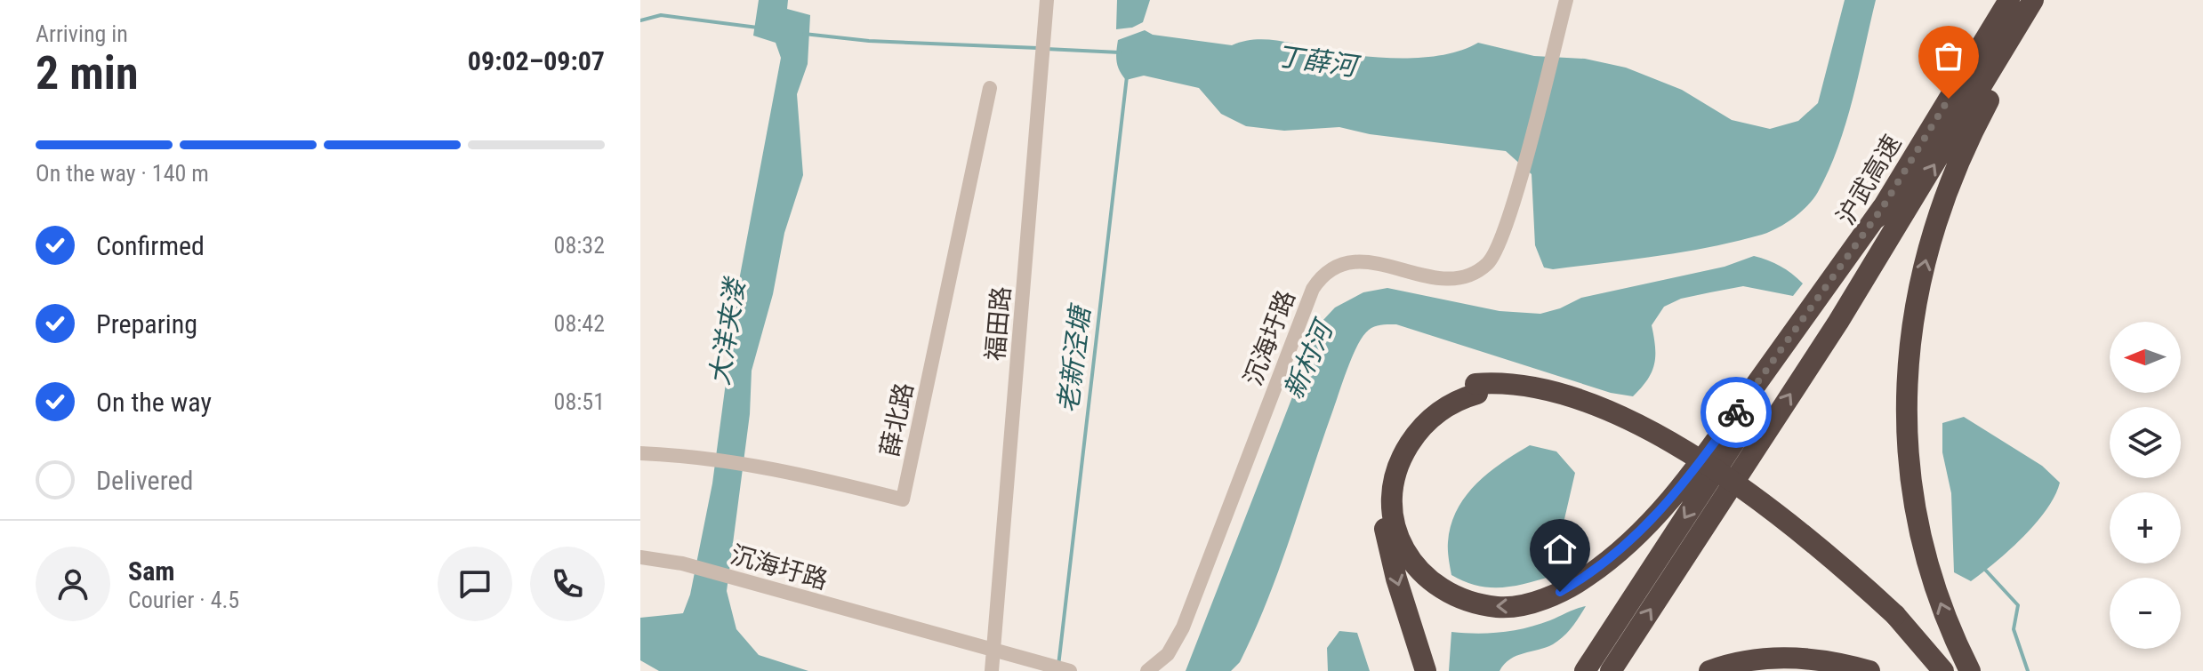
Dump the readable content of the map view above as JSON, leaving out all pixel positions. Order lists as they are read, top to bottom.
{
  "streets": {
    "highway": ["沪武高速"],
    "street": ["福田路", "沉海圩路", "薛北路"]
  },
  "crossings": [
    ["福田路", "沉海圩路"]
  ],
  "water": [
    "丁薛河",
    "大洋夹溇",
    "老新泾塘",
    "新村河"
  ],
  "north": "left",
  "page": {
    "heading": ["2 min", "Arriving in", "09:02–09:07"],
    "panel": ["Sam", "Courier · 4.5"],
    "bar": "On the way · 140 m",
    "list": [
      ["Confirmed", "08:32"],
      ["Preparing", "08:42"],
      ["On the way", "08:51"],
      "Delivered"
    ],
    "map_buttons": ["+", "−"]
  }
}
